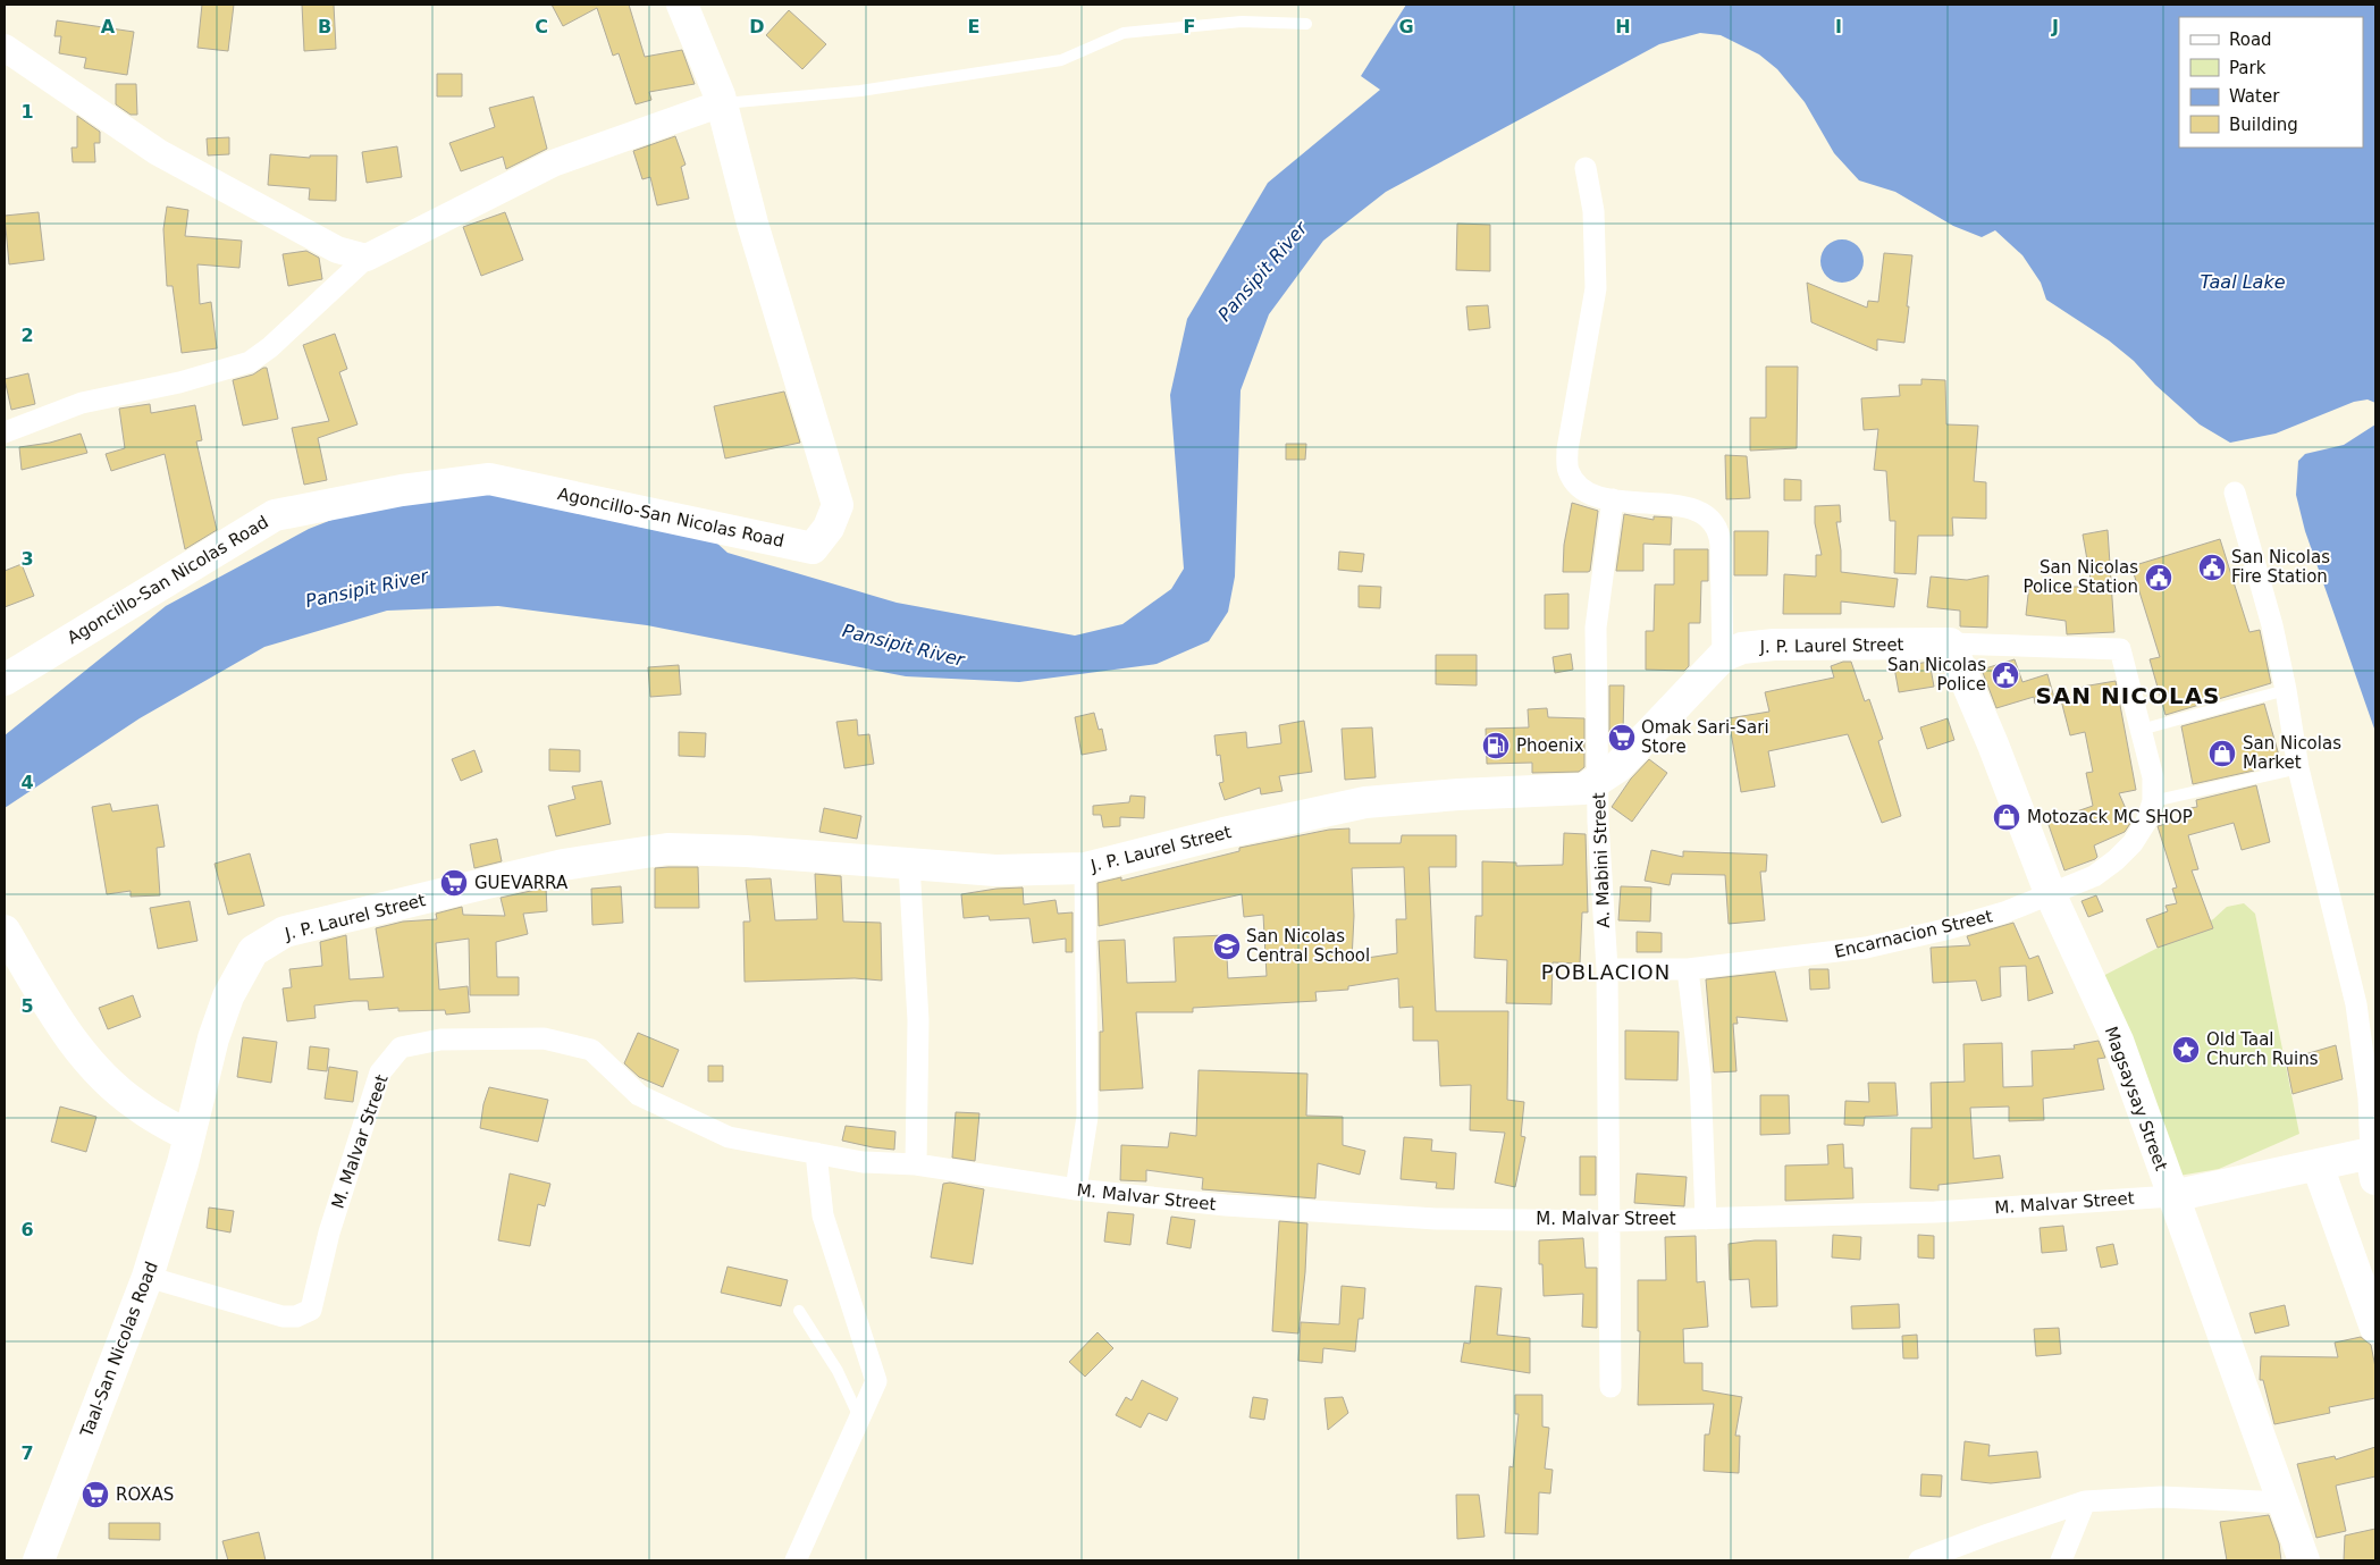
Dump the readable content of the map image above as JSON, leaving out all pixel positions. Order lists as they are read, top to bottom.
{
  "streets": {
    "main road": [
      "Agoncillo-San Nicolas Road",
      "J. P. Laurel Street",
      "Magsaysay Street",
      "M. Malvar Street",
      "Taal-San Nicolas Road"
    ],
    "street": ["A. Mabini Street", "Encarnacion Street"]
  },
  "crossings": [
    ["J. P. Laurel Street", "A. Mabini Street"],
    ["J. P. Laurel Street", "Encarnacion Street"],
    ["J. P. Laurel Street", "Magsaysay Street"],
    ["J. P. Laurel Street", "Taal-San Nicolas Road"],
    ["A. Mabini Street", "Encarnacion Street"],
    ["A. Mabini Street", "M. Malvar Street"],
    ["Encarnacion Street", "Magsaysay Street"],
    ["Magsaysay Street", "M. Malvar Street"],
    ["M. Malvar Street", "Taal-San Nicolas Road"]
  ],
  "districts": ["SAN NICOLAS", "POBLACION"],
  "water": ["Pansipit River", "Taal Lake"],
  "places": {
    "public building": ["San Nicolas Fire Station", "San Nicolas Police Station", "San Nicolas Police"],
    "supermarket": ["Omak Sari-Sari Store", "GUEVARRA", "ROXAS"],
    "fuel station": ["Phoenix"],
    "shop": ["San Nicolas Market", "Motozack MC SHOP"],
    "school or university": ["San Nicolas Central School"],
    "place": ["Old Taal Church Ruins"]
  },
  "legend": [
    "Road",
    "Park",
    "Water",
    "Building"
  ],
  "grid": {
    "columns": [
      "A",
      "B",
      "C",
      "D",
      "E",
      "F",
      "G",
      "H",
      "I",
      "J"
    ],
    "rows": [
      "1",
      "2",
      "3",
      "4",
      "5",
      "6",
      "7"
    ]
  }
}
